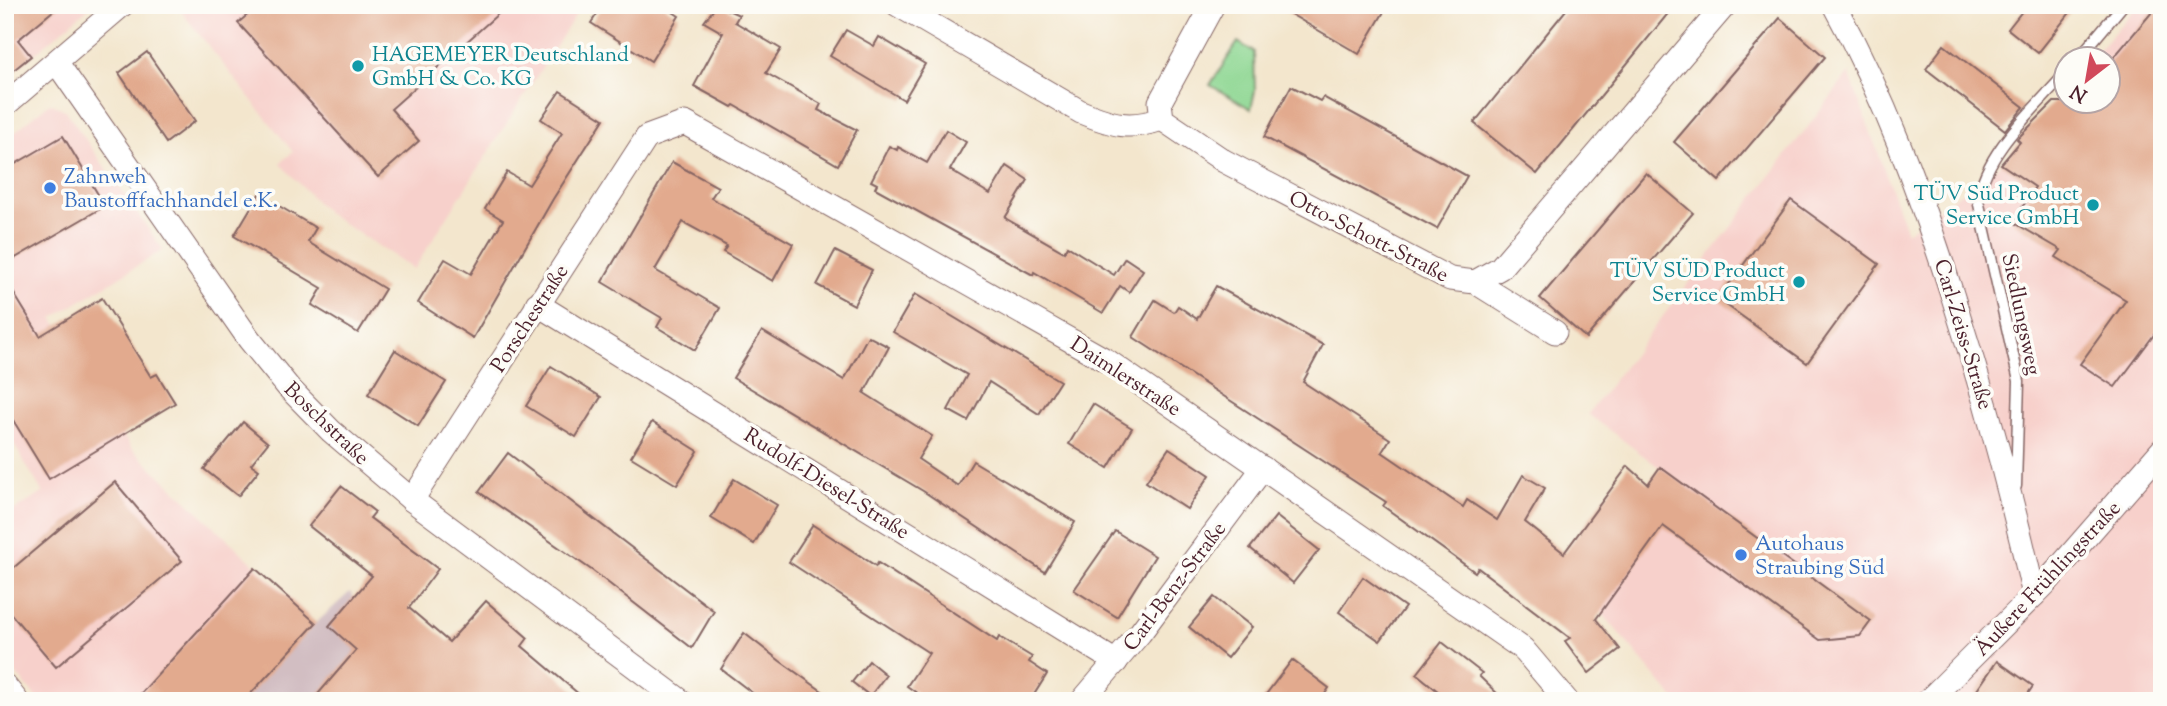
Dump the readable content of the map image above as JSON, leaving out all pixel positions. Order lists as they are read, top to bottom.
{
  "streets": {
    "street": [
      "Otto-Schott-Straße",
      "Porschestraße",
      "Carl-Zeiss-Straße",
      "Daimlerstraße",
      "Boschstraße",
      "Rudolf-Diesel-Straße",
      "Äußere Frühlingstraße",
      "Carl-Benz-Straße"
    ],
    "lane": ["Siedlungsweg"]
  },
  "crossings": [
    ["Siedlungsweg", "Carl-Zeiss-Straße"],
    ["Porschestraße", "Daimlerstraße"],
    ["Porschestraße", "Boschstraße"],
    ["Porschestraße", "Rudolf-Diesel-Straße"],
    ["Carl-Zeiss-Straße", "Äußere Frühlingstraße"],
    ["Daimlerstraße", "Carl-Benz-Straße"],
    ["Rudolf-Diesel-Straße", "Carl-Benz-Straße"]
  ],
  "places": [
    "HAGEMEYER Deutschland GmbH & Co. KG",
    "Zahnweh Baustofffachhandel e.K.",
    "TÜV Süd Product Service GmbH",
    "TÜV SÜD Product Service GmbH",
    "Autohaus Straubing Süd"
  ],
  "north": "bottom left"
}
